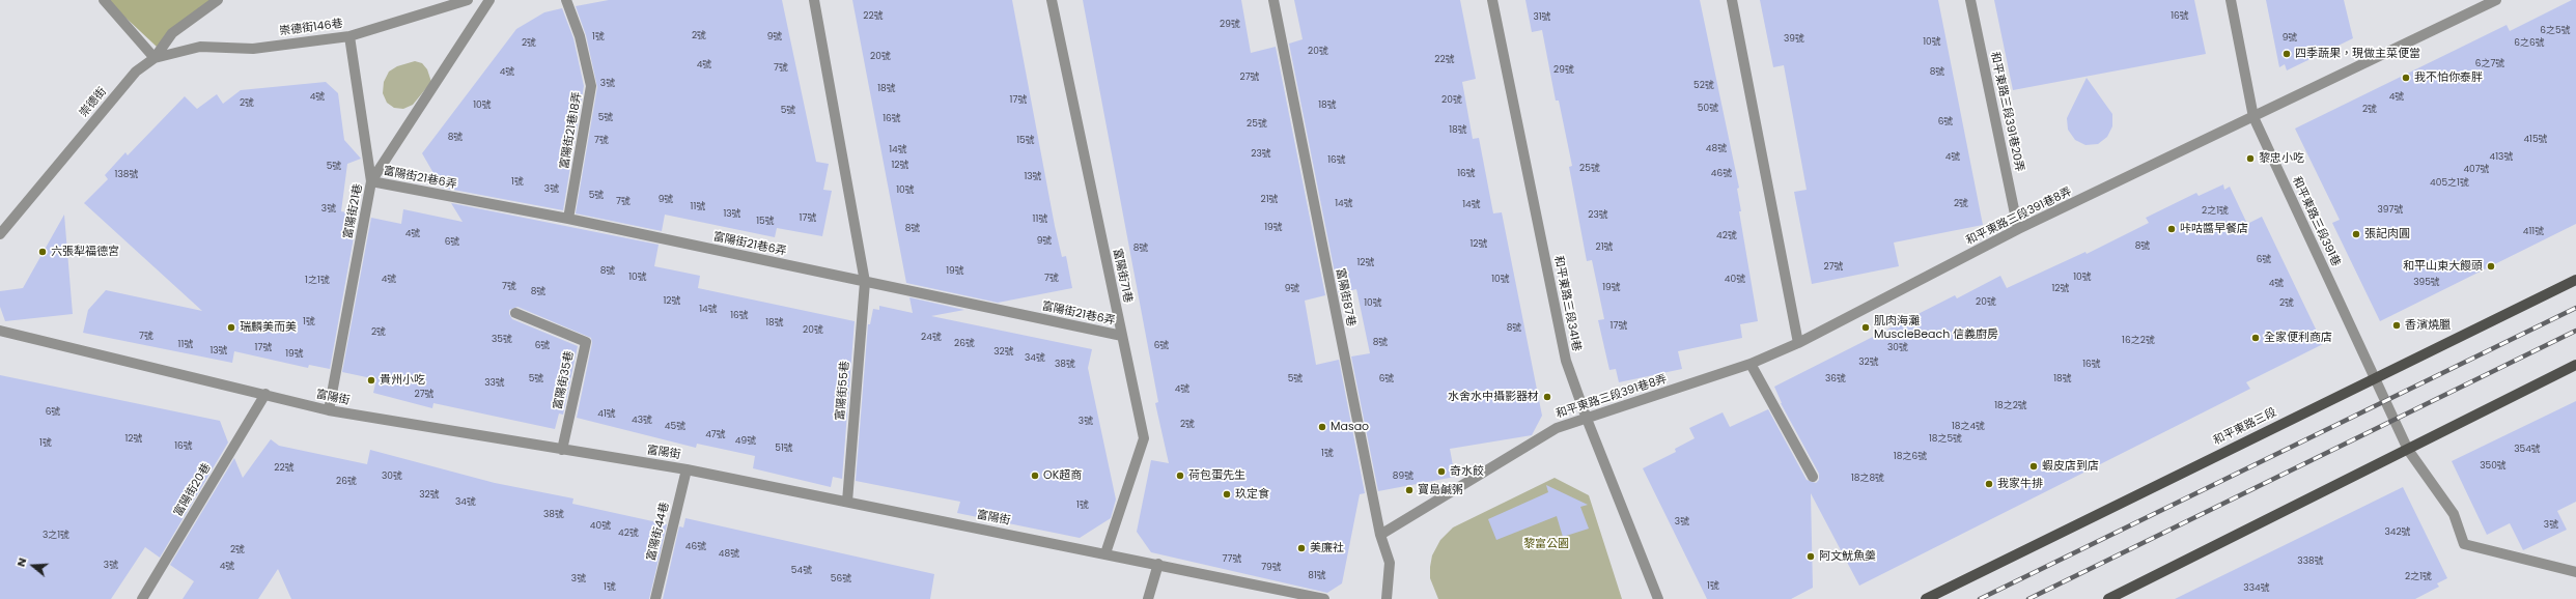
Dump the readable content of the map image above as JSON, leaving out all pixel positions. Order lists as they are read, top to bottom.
{
  "streets": {
    "main road": ["和平東路三段"],
    "street": [
      "崇德街146巷",
      "崇德街",
      "和平東路三段391巷20弄",
      "富陽街21巷18弄",
      "富陽街21巷6弄",
      "富陽街21巷",
      "和平東路三段391巷8弄",
      "和平東路三段391巷",
      "富陽街71巷",
      "富陽街87巷",
      "和平東路三段341巷",
      "富陽街35巷",
      "富陽街55巷",
      "富陽街",
      "富陽街20巷",
      "富陽街44巷"
    ]
  },
  "crossings": [
    ["崇德街146巷", "崇德街"],
    ["和平東路三段391巷20弄", "和平東路三段391巷8弄"],
    ["富陽街21巷18弄", "富陽街21巷6弄"],
    ["富陽街21巷6弄", "富陽街21巷"],
    ["富陽街21巷6弄", "富陽街71巷"],
    ["富陽街21巷6弄", "富陽街55巷"],
    ["富陽街21巷", "富陽街"],
    ["和平東路三段391巷8弄", "和平東路三段391巷"],
    ["和平東路三段391巷8弄", "富陽街87巷"],
    ["和平東路三段391巷8弄", "和平東路三段341巷"],
    ["和平東路三段391巷", "和平東路三段"],
    ["富陽街71巷", "富陽街"],
    ["富陽街35巷", "富陽街"],
    ["富陽街55巷", "富陽街"],
    ["富陽街", "富陽街20巷"],
    ["富陽街", "富陽街44巷"]
  ],
  "parks": ["黎富公園"],
  "places": [
    "四季蔬果，現做主菜便當",
    "我不怕你泰胖",
    "黎忠小吃",
    "咔咕醬早餐店",
    "張記肉圓",
    "六張犁福德宮",
    "和平山東大饅頭",
    "香濱燒臘",
    "瑞麟美而美",
    "肌肉海灘 MuscleBeach 信義廚房",
    "全家便利商店",
    "貴州小吃",
    "水舍水中攝影器材",
    "Masao",
    "蝦皮店到店",
    "奇水餃",
    "OK超商",
    "荷包蛋先生",
    "我家牛排",
    "寶島鹹粥",
    "玖定食",
    "美廉社",
    "阿文魷魚羹"
  ],
  "house_numbers": [
    "22號",
    "16號",
    "31號",
    "29號",
    "6之5號",
    "2號",
    "1號",
    "9號",
    "9號",
    "39號",
    "10號",
    "2號",
    "6之6號",
    "20號",
    "20號",
    "22號",
    "6之7號",
    "4號",
    "7號",
    "29號",
    "4號",
    "8號",
    "27號",
    "3號",
    "52號",
    "18號",
    "4號",
    "4號",
    "17號",
    "20號",
    "2號",
    "10號",
    "18號",
    "50號",
    "2號",
    "5號",
    "5號",
    "16號",
    "6號",
    "25號",
    "18號",
    "8號",
    "415號",
    "7號",
    "15號",
    "48號",
    "14號",
    "23號",
    "4號",
    "413號",
    "16號",
    "12號",
    "5號",
    "25號",
    "407號",
    "16號",
    "46號",
    "138號",
    "13號",
    "1號",
    "405之1號",
    "3號",
    "10號",
    "5號",
    "9號",
    "21號",
    "7號",
    "14號",
    "2號",
    "14號",
    "11號",
    "3號",
    "397號",
    "2之1號",
    "13號",
    "23號",
    "17號",
    "11號",
    "15號",
    "19號",
    "8號",
    "411號",
    "4號",
    "42號",
    "9號",
    "6號",
    "12號",
    "8號",
    "21號",
    "8號",
    "6號",
    "12號",
    "27號",
    "8號",
    "19號",
    "10號",
    "10號",
    "7號",
    "4號",
    "10號",
    "40號",
    "1之1號",
    "395號",
    "4號",
    "7號",
    "19號",
    "9號",
    "12號",
    "8號",
    "12號",
    "20號",
    "10號",
    "2號",
    "14號",
    "16號",
    "1號",
    "18號",
    "17號",
    "8號",
    "20號",
    "2號",
    "7號",
    "24號",
    "35號",
    "16之2號",
    "8號",
    "26號",
    "11號",
    "6號",
    "6號",
    "17號",
    "30號",
    "13號",
    "32號",
    "19號",
    "34號",
    "32號",
    "38號",
    "16號",
    "5號",
    "5號",
    "6號",
    "36號",
    "18號",
    "33號",
    "4號",
    "27號",
    "18之2號",
    "6號",
    "41號",
    "43號",
    "3號",
    "2號",
    "45號",
    "18之4號",
    "47號",
    "12號",
    "18之5號",
    "49號",
    "1號",
    "16號",
    "51號",
    "354號",
    "1號",
    "18之6號",
    "350號",
    "22號",
    "30號",
    "89號",
    "18之8號",
    "26號",
    "32號",
    "34號",
    "1號",
    "38號",
    "3號",
    "3號",
    "40號",
    "342號",
    "42號",
    "3之1號",
    "46號",
    "2號",
    "48號",
    "77號",
    "338號",
    "3號",
    "4號",
    "79號",
    "54號",
    "81號",
    "2之1號",
    "3號",
    "56號",
    "1號",
    "1號",
    "334號"
  ],
  "north": "left"
}
